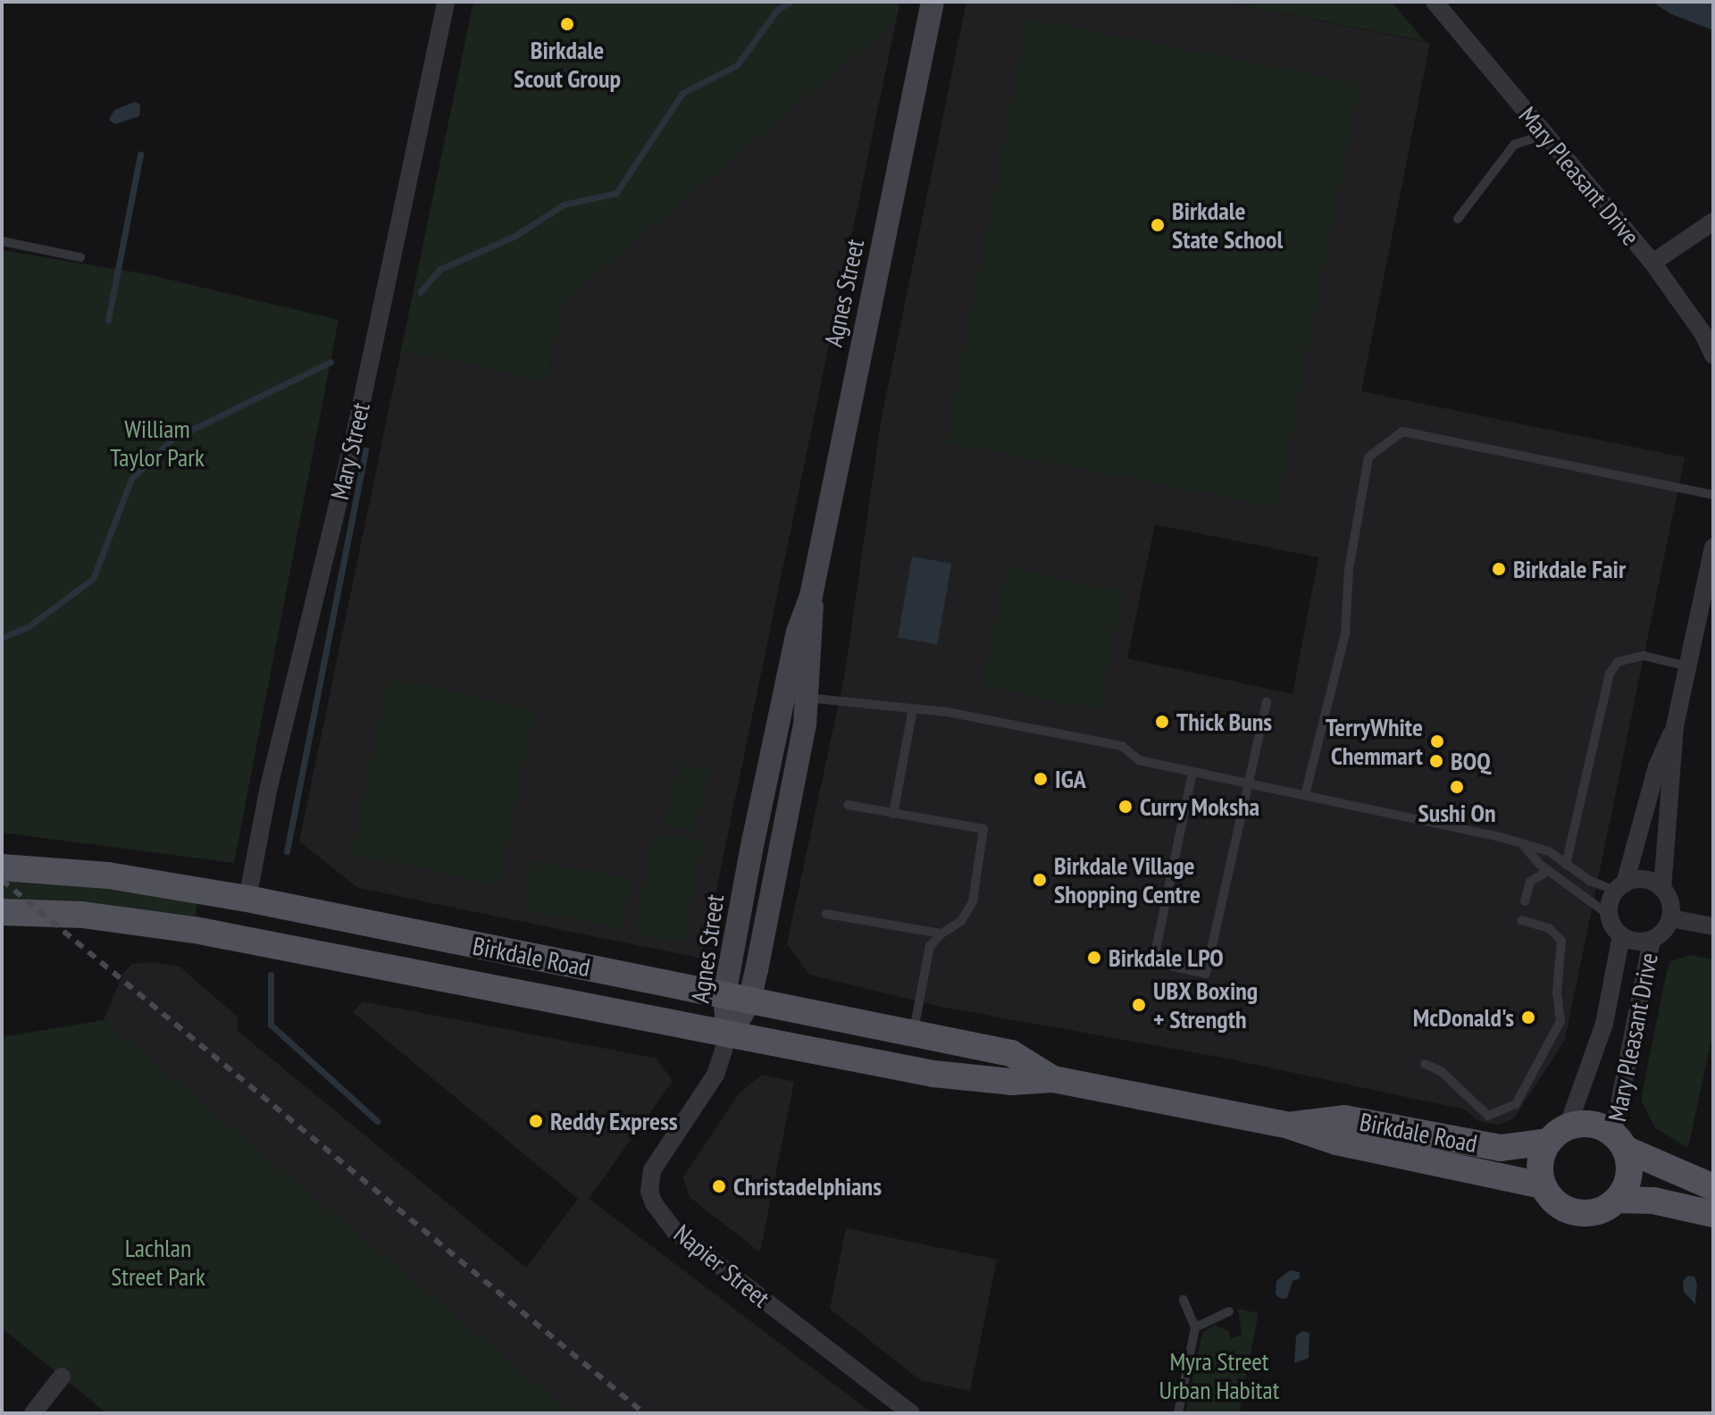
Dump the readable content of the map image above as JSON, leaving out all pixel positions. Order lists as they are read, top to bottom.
{
  "streets": {
    "main road": ["Birkdale Road"],
    "street": [
      "Mary Pleasant Drive",
      "Agnes Street",
      "Mary Street",
      "Napier Street"
    ]
  },
  "crossings": [
    ["Mary Pleasant Drive", "Birkdale Road"],
    ["Agnes Street", "Birkdale Road"],
    ["Agnes Street", "Napier Street"],
    ["Mary Street", "Birkdale Road"],
    ["Birkdale Road", "Napier Street"]
  ],
  "parks": ["William Taylor Park", "Lachlan Street Park", "Myra Street Urban Habitat"],
  "places": [
    "Birkdale Scout Group",
    "Birkdale State School",
    "Birkdale Fair",
    "Thick Buns",
    "TerryWhite Chemmart",
    "BOQ",
    "IGA",
    "Sushi On",
    "Curry Moksha",
    "Birkdale Village Shopping Centre",
    "Birkdale LPO",
    "UBX Boxing + Strength",
    "McDonald's",
    "Reddy Express",
    "Christadelphians"
  ]
}
